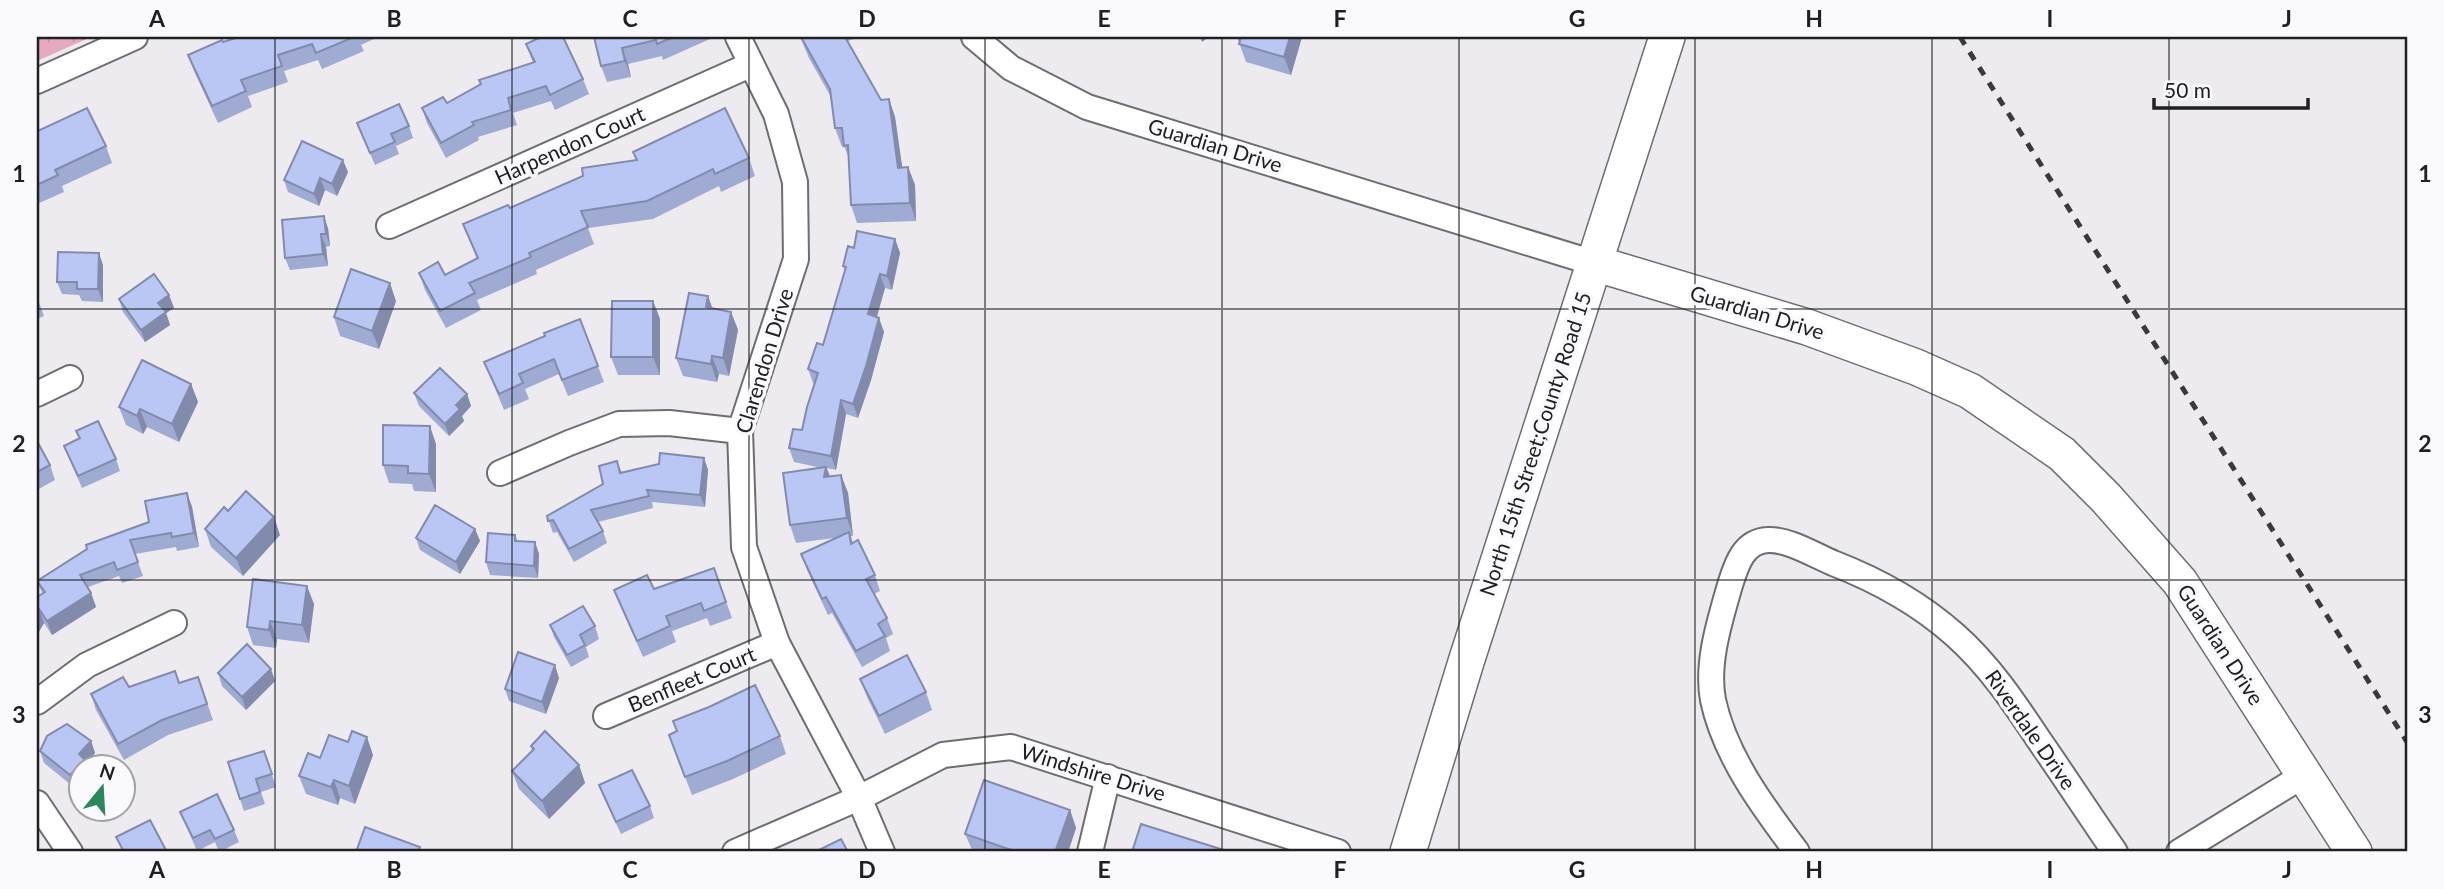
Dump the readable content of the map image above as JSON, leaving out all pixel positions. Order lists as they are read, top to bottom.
{
  "streets": {
    "street": [
      "Harpendon Court",
      "Guardian Drive",
      "Clarendon Drive",
      "North 15th Street;County Road 15",
      "Benfleet Court",
      "Riverdale Drive",
      "Windshire Drive"
    ]
  },
  "crossings": [
    ["Harpendon Court", "Clarendon Drive"],
    ["Guardian Drive", "North 15th Street;County Road 15"],
    ["Clarendon Drive", "Benfleet Court"],
    ["Clarendon Drive", "Windshire Drive"]
  ],
  "scale_bar": "50 m",
  "north": "top",
  "grid": {
    "columns": [
      "A",
      "B",
      "C",
      "D",
      "E",
      "F",
      "G",
      "H",
      "I",
      "J"
    ],
    "rows": ["1", "2", "3"]
  }
}
